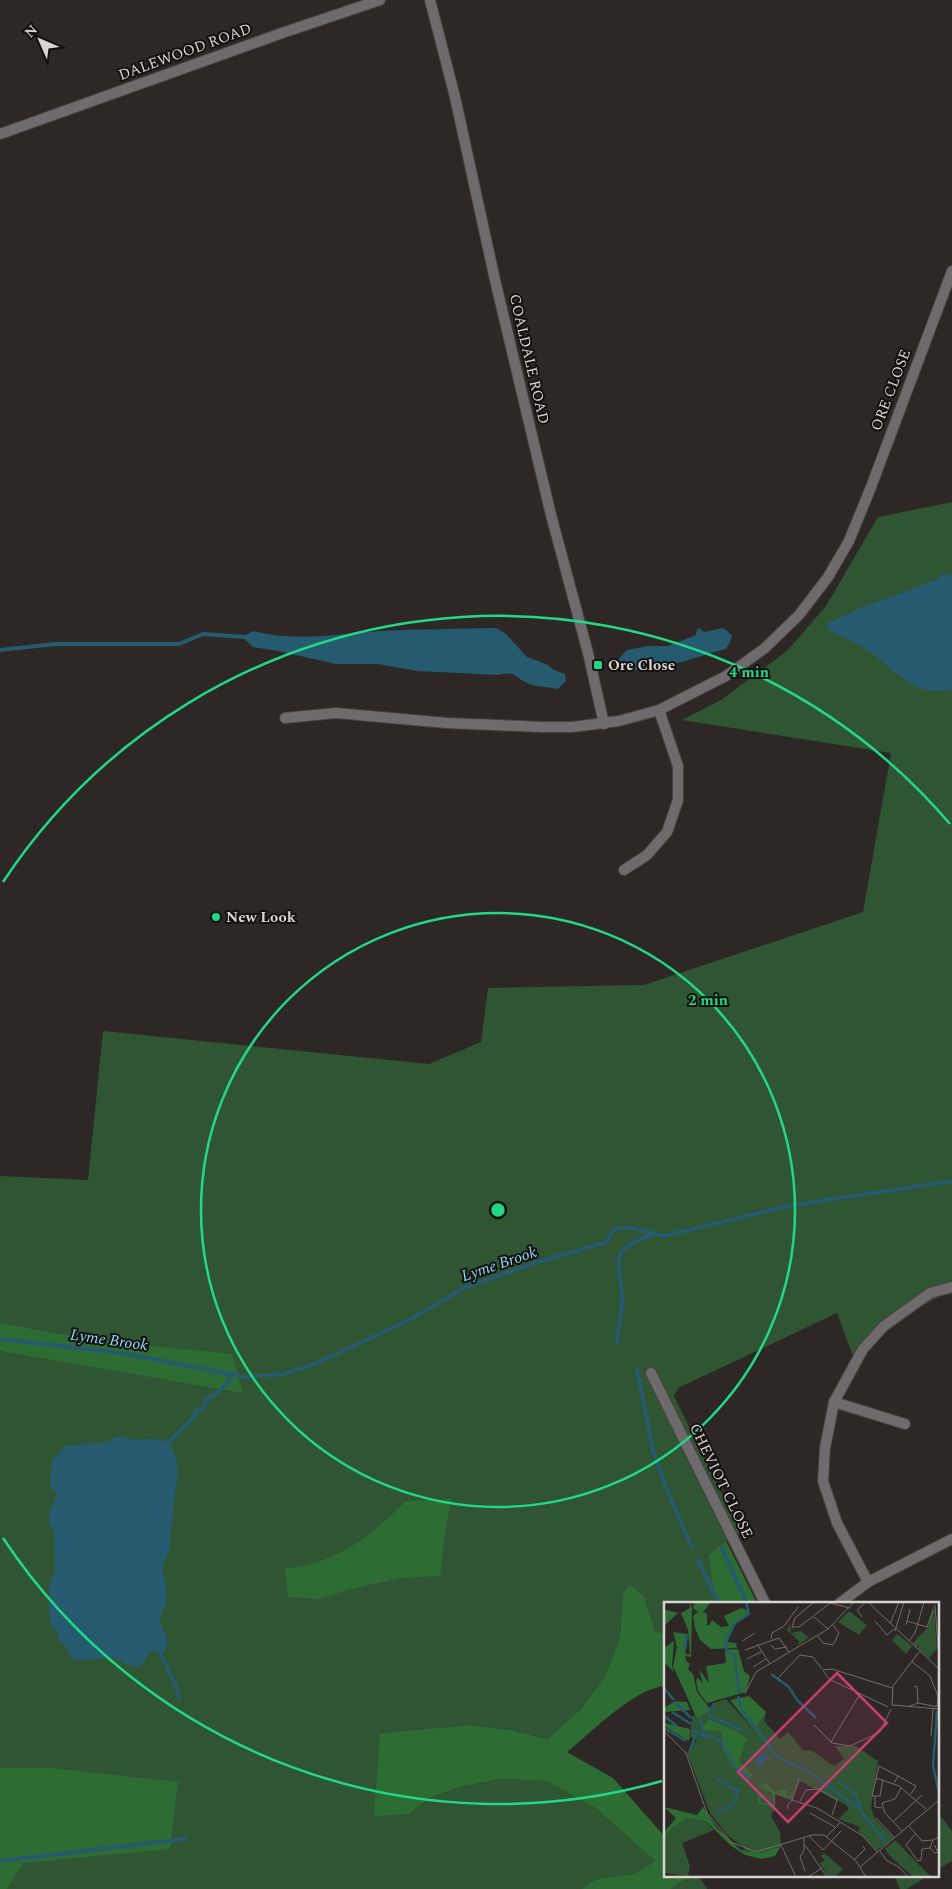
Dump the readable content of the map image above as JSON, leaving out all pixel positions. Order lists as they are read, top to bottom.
{
  "streets": {
    "street": [
      "DALEWOOD ROAD",
      "COALDALE ROAD",
      "ORE CLOSE",
      "CHEVIOT CLOSE"
    ]
  },
  "crossings": [
    ["COALDALE ROAD", "ORE CLOSE"]
  ],
  "water": ["Lyme Brook"],
  "places": {
    "transit": ["Ore Close"],
    "other": ["New Look"]
  },
  "north": "top left",
  "rings": ["4 min", "2 min"]
}
